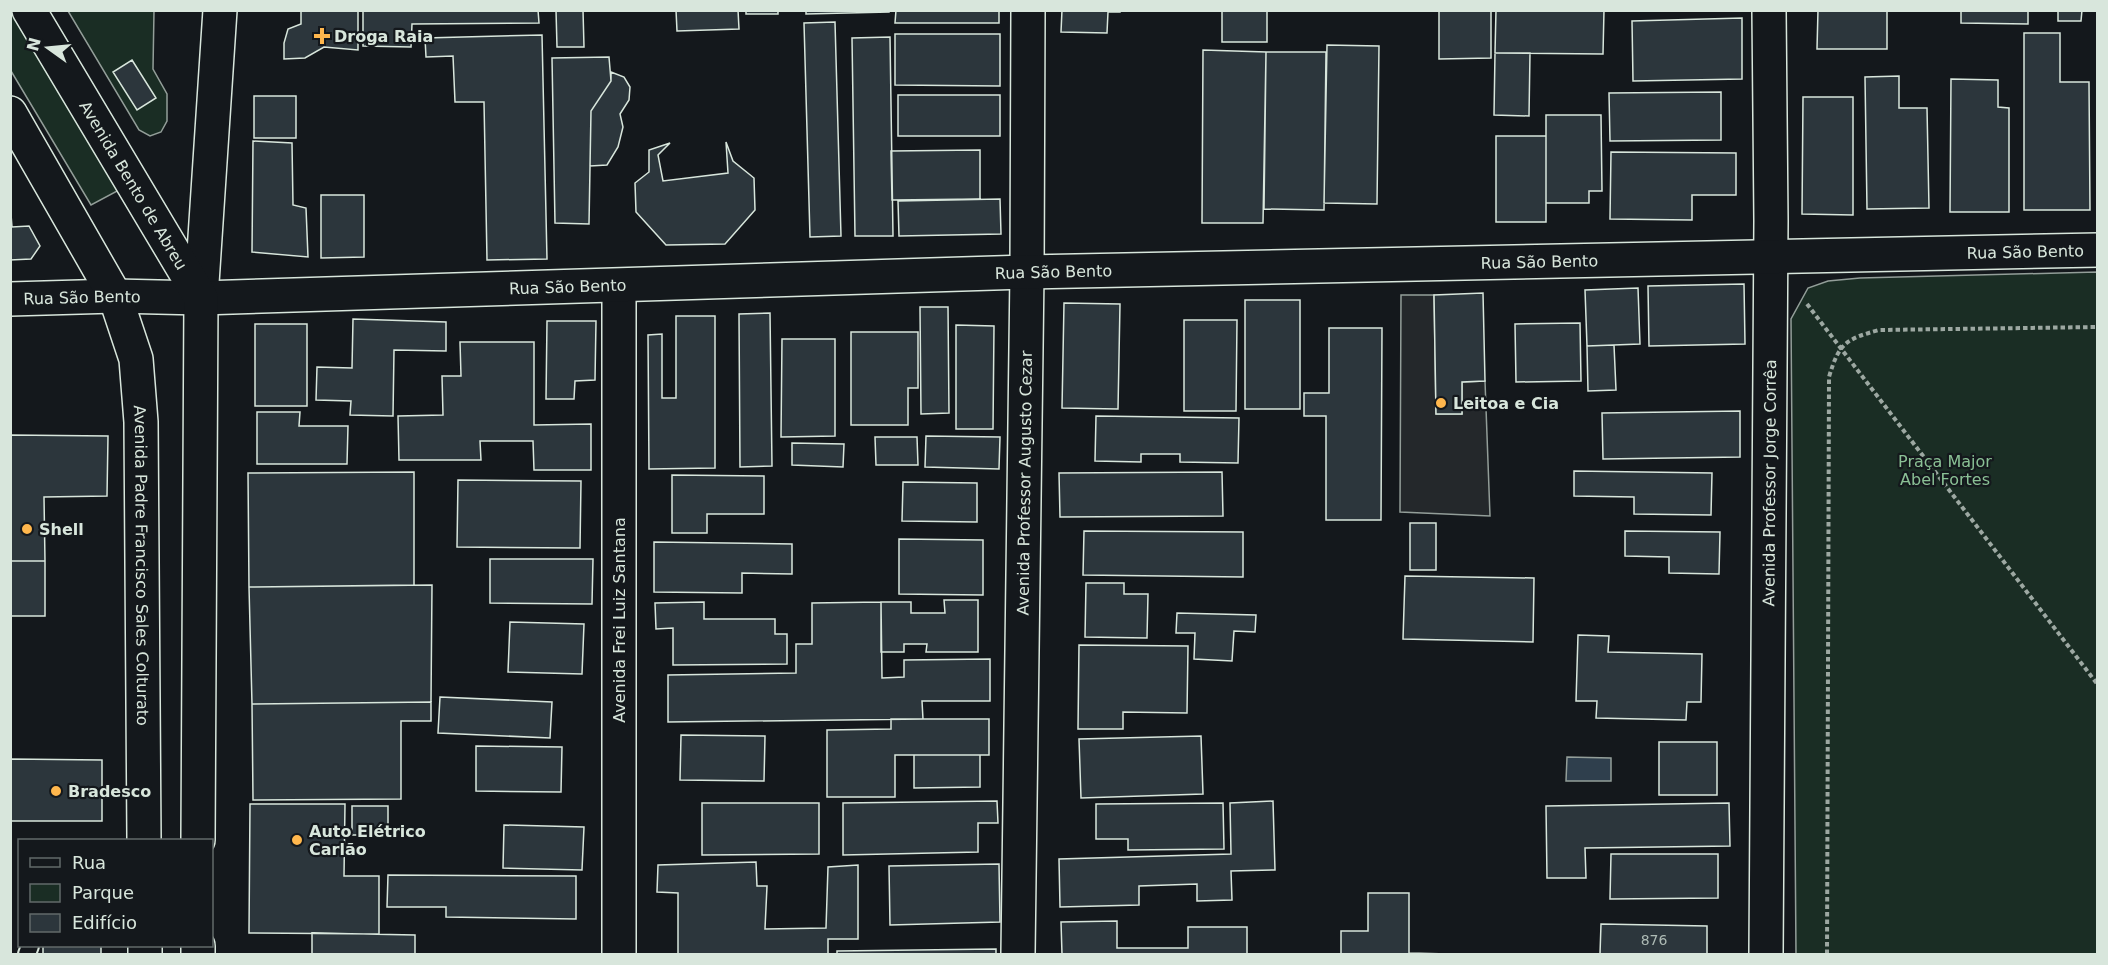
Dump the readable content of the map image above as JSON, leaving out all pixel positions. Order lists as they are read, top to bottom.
{
  "streets": {
    "street": [
      "Avenida Bento de Abreu",
      "Rua São Bento",
      "Avenida Professor Jorge Corrêa",
      "Avenida Professor Augusto Cezar",
      "Avenida Padre Francisco Sales Colturato",
      "Avenida Frei Luiz Santana"
    ]
  },
  "crossings": [
    ["Avenida Bento de Abreu", "Rua São Bento"],
    ["Rua São Bento", "Avenida Professor Jorge Corrêa"],
    ["Rua São Bento", "Avenida Professor Augusto Cezar"],
    ["Rua São Bento", "Avenida Padre Francisco Sales Colturato"],
    ["Rua São Bento", "Avenida Frei Luiz Santana"]
  ],
  "parks": ["Praça Major Abel Fortes"],
  "places": {
    "health": ["Droga Raia"],
    "other": [
      "Leitoa e Cia",
      "Shell",
      "Bradesco",
      "Auto Elétrico Carlão"
    ]
  },
  "house_numbers": ["876"],
  "legend": ["Rua", "Parque", "Edifício"],
  "north": "left"
}
